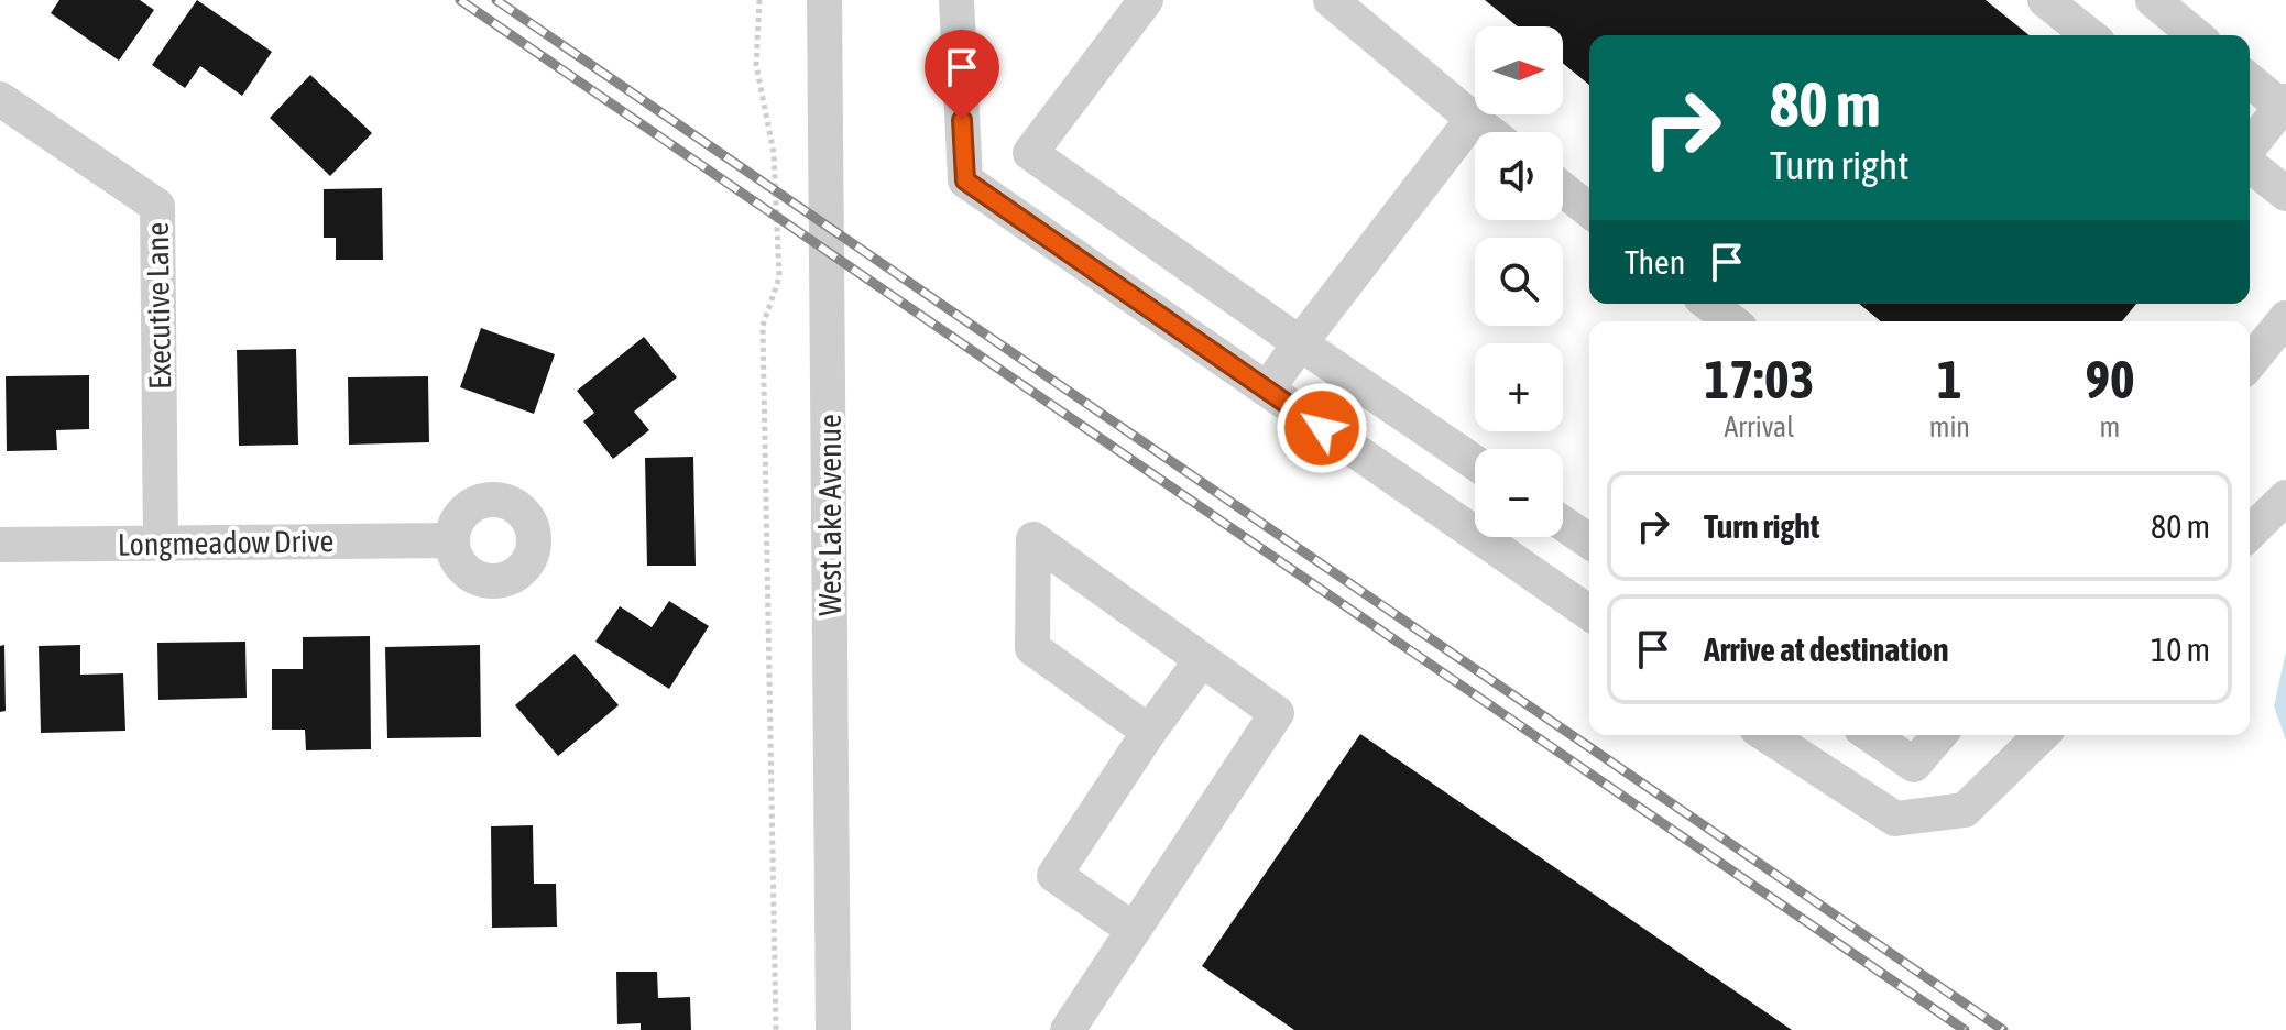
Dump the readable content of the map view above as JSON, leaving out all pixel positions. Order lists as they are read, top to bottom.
{
  "streets": {
    "street": ["Executive Lane", "West Lake Avenue", "Longmeadow Drive"]
  },
  "crossings": [
    ["Executive Lane", "Longmeadow Drive"]
  ],
  "north": "right",
  "page": {
    "map_buttons": ["+", "−"],
    "turn": ["80 m", "Turn right"],
    "then": "Then",
    "eta": [
      "17:03",
      "Arrival",
      "1",
      "min",
      "90",
      "m"
    ],
    "list": [
      {
        "name": "Turn right",
        "value": "80 m"
      },
      {
        "name": "Arrive at destination",
        "value": "10 m"
      }
    ]
  }
}
